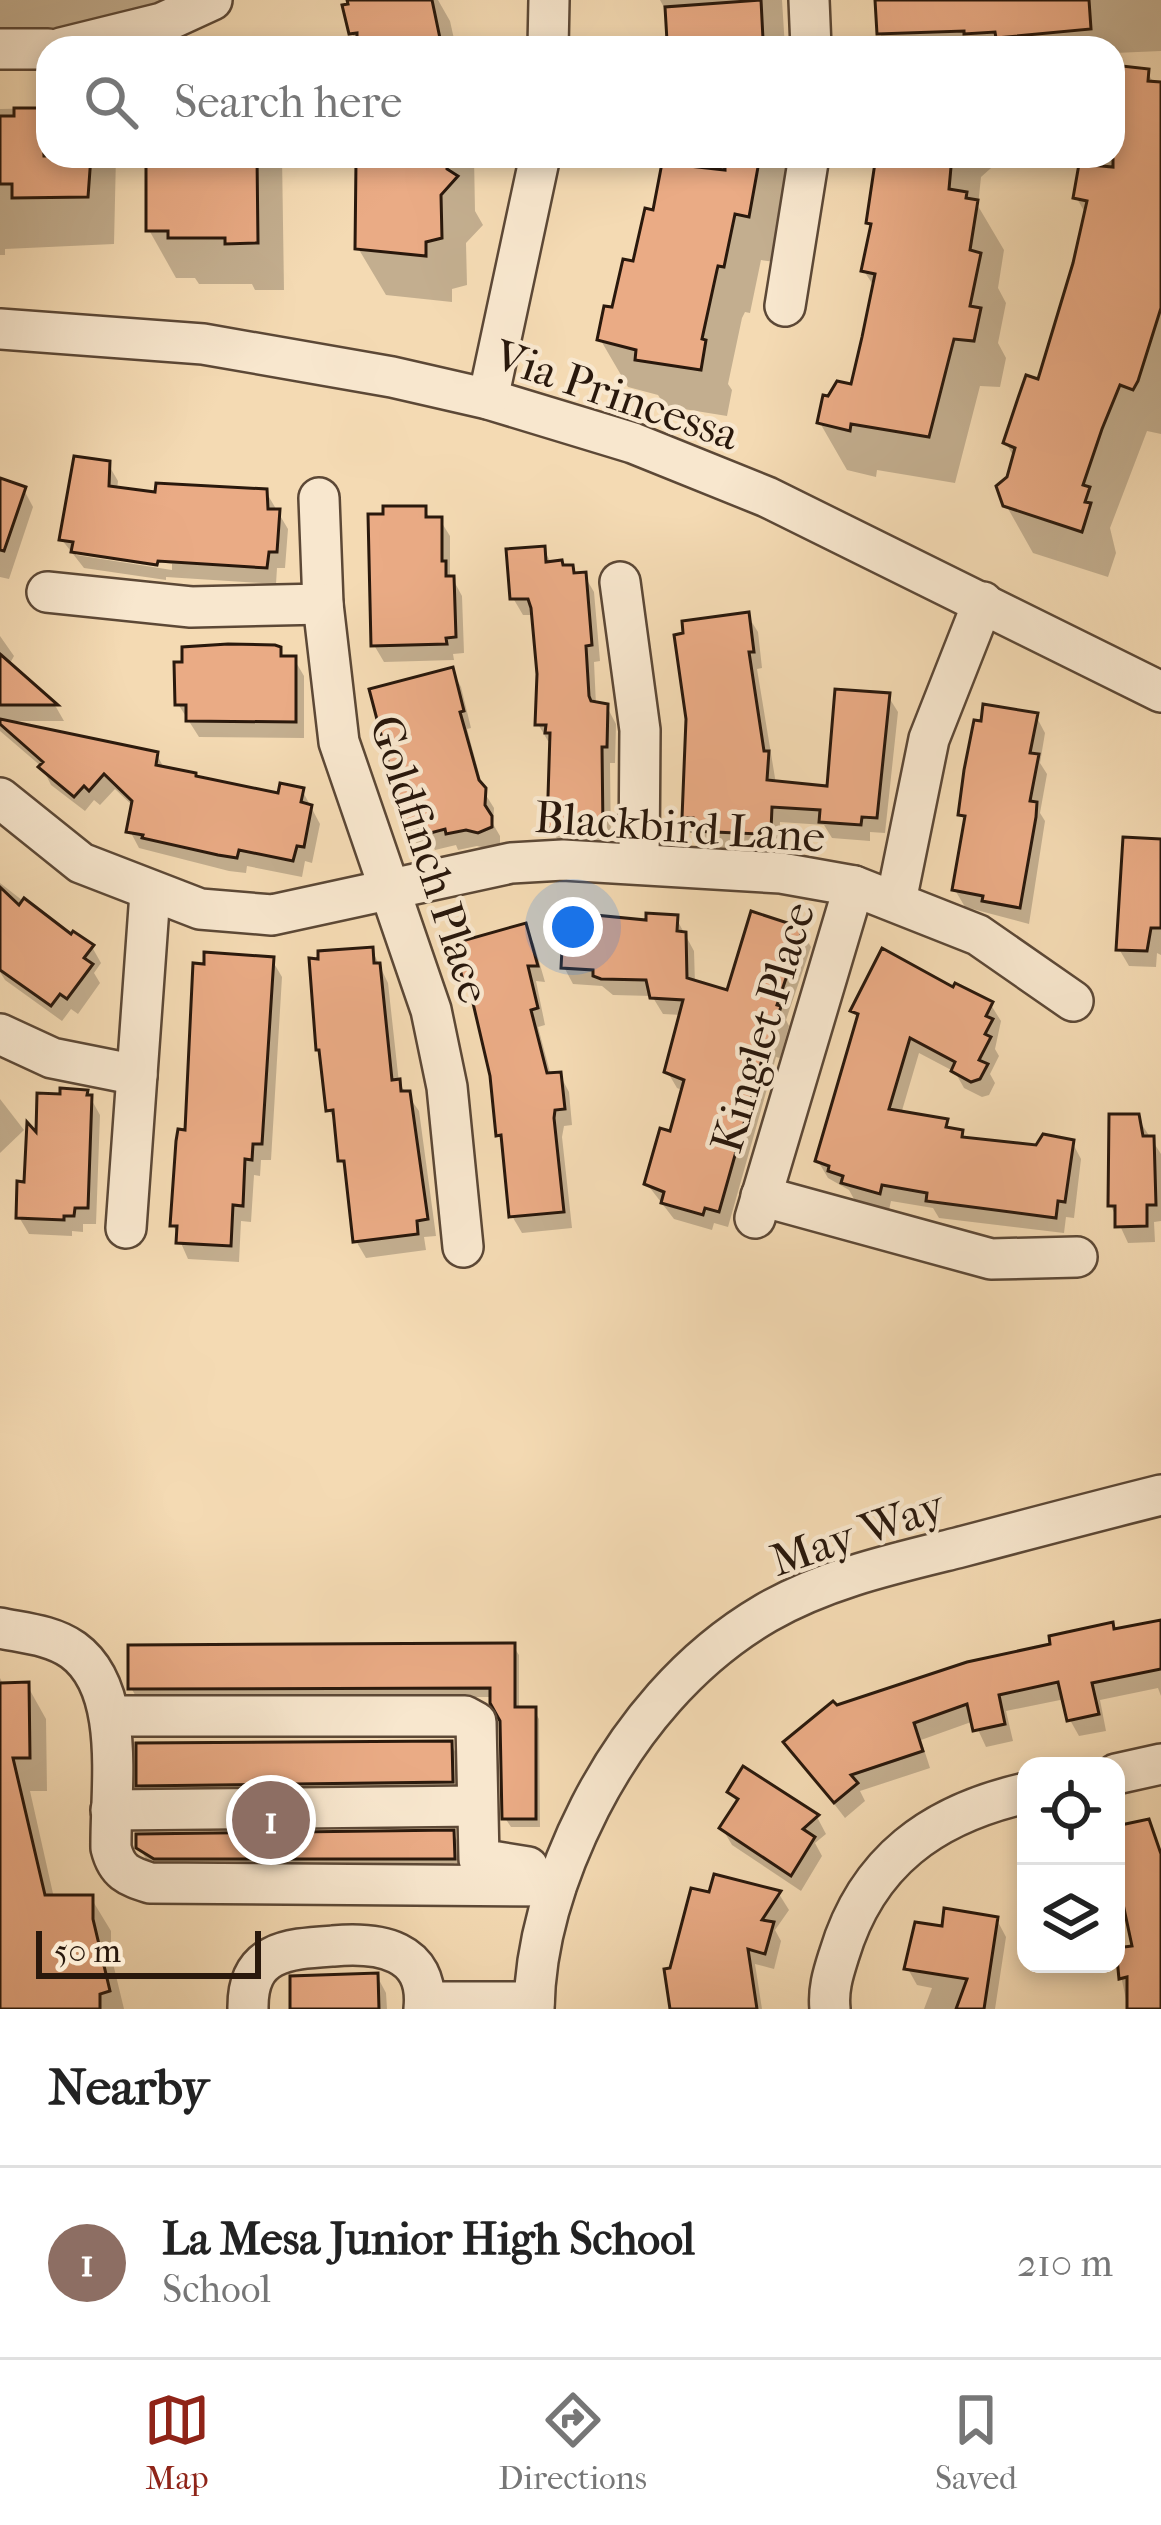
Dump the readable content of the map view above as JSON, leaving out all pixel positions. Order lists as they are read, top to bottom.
{
  "streets": {
    "street": [
      "Via Princessa",
      "Blackbird Lane",
      "Goldfinch Place",
      "Kinglet Place",
      "May Way"
    ]
  },
  "crossings": [
    ["Blackbird Lane", "Goldfinch Place"],
    ["Blackbird Lane", "Kinglet Place"]
  ],
  "scale_bar": "50 m",
  "page": {
    "search": "Search here",
    "pins": "1",
    "scale": "50 m",
    "heading": "Nearby",
    "list": [
      {
        "mark": "1",
        "name": "La Mesa Junior High School",
        "note": "School",
        "value": "210 m"
      }
    ],
    "nav": ["Map", "Directions", "Saved"]
  }
}
